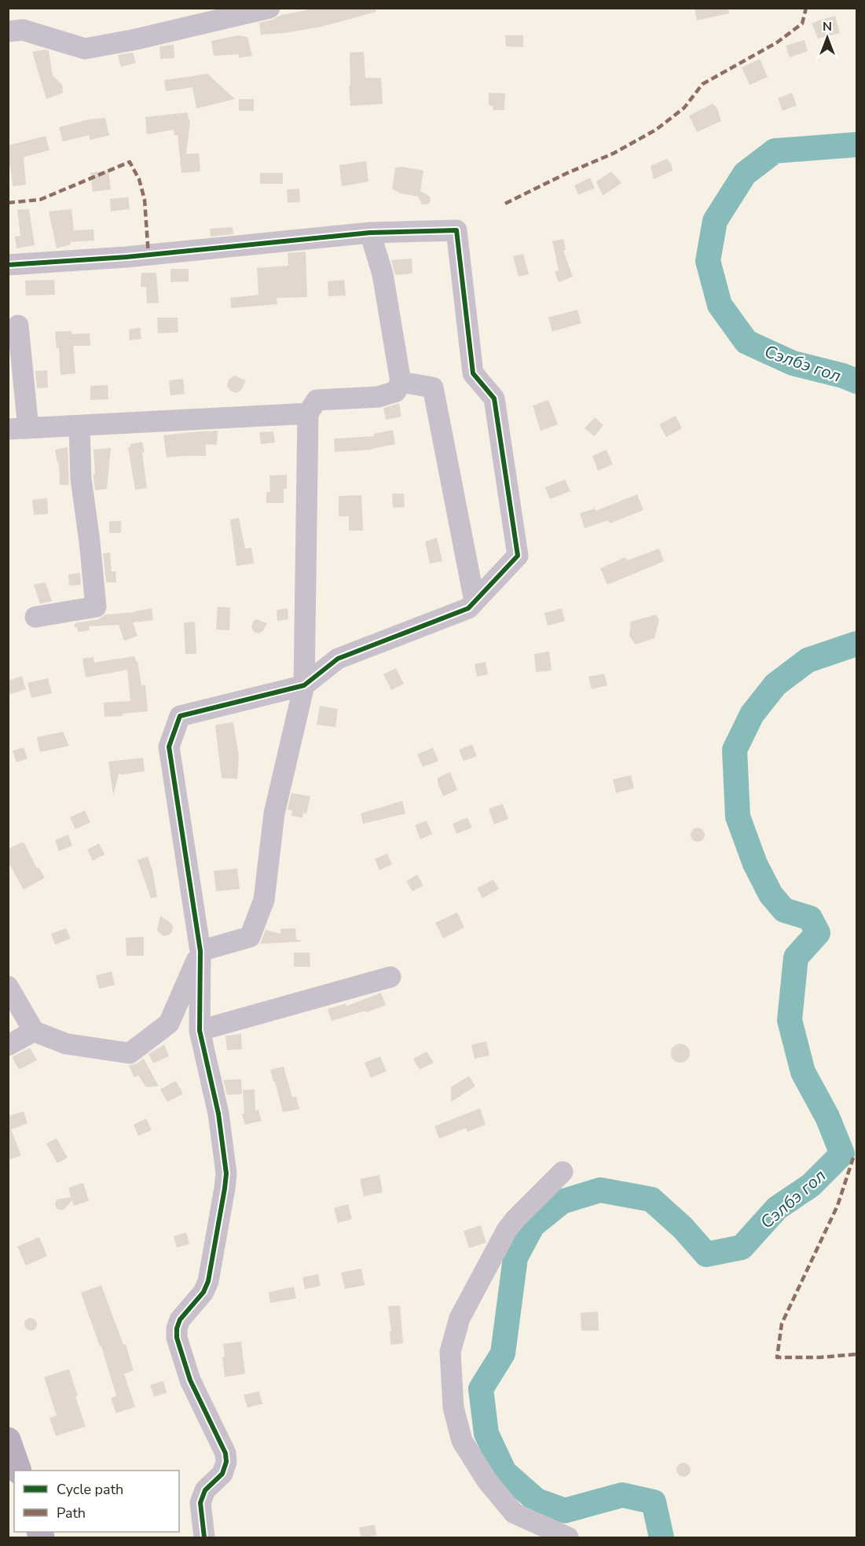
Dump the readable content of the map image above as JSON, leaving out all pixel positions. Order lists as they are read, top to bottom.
{
  "water": ["Сэлбэ гол"],
  "legend": ["Cycle path", "Path"],
  "north": "top"
}
